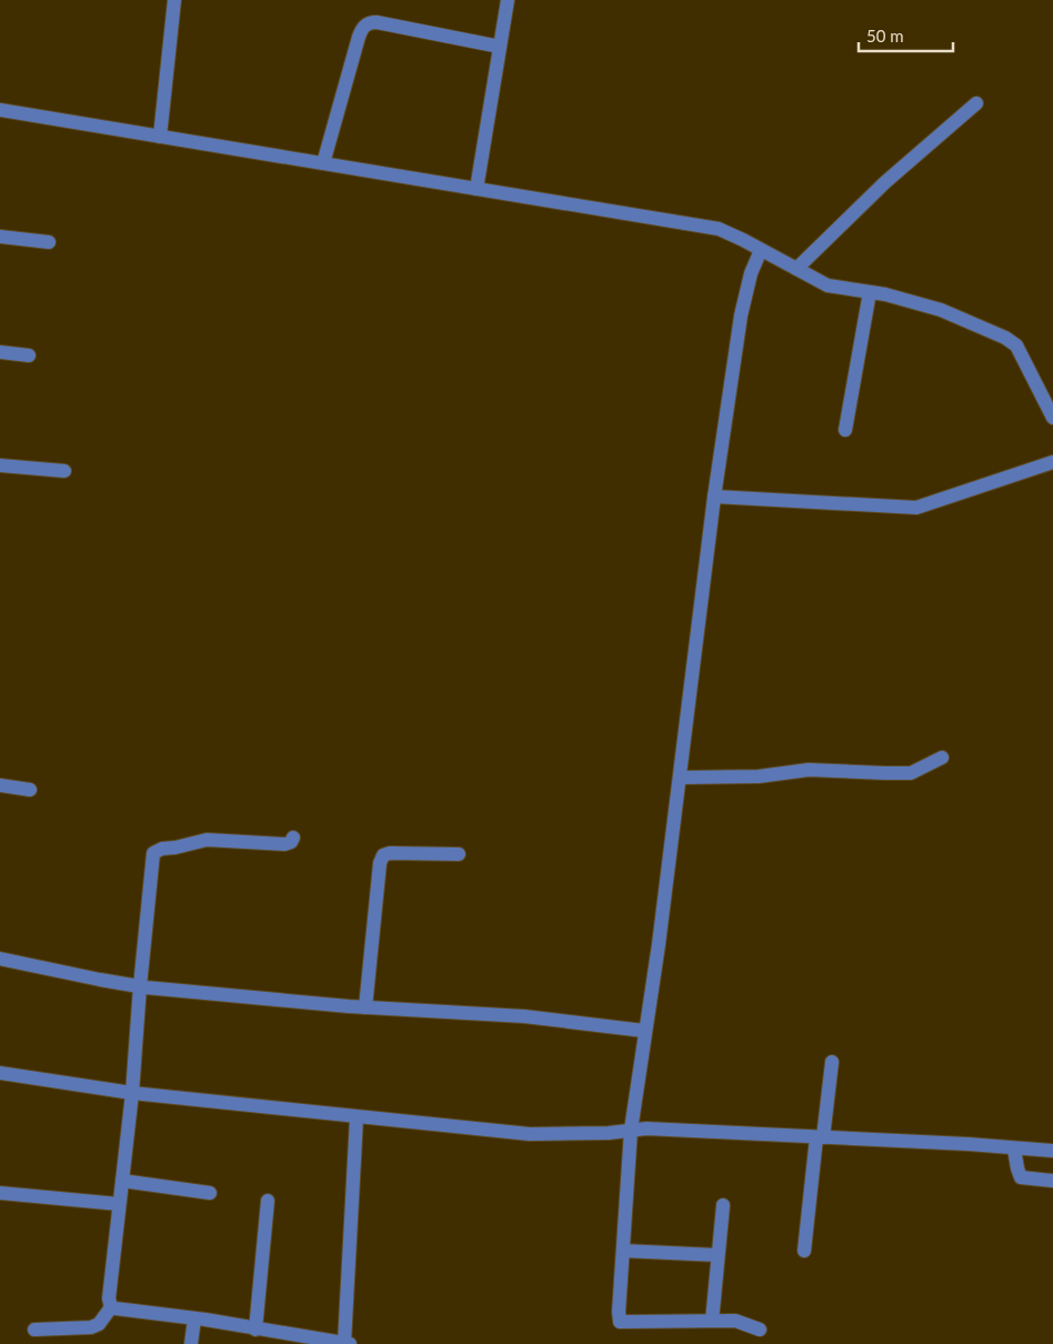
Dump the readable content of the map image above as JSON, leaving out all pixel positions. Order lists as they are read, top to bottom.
{
  "scale_bar": "50 m"
}
